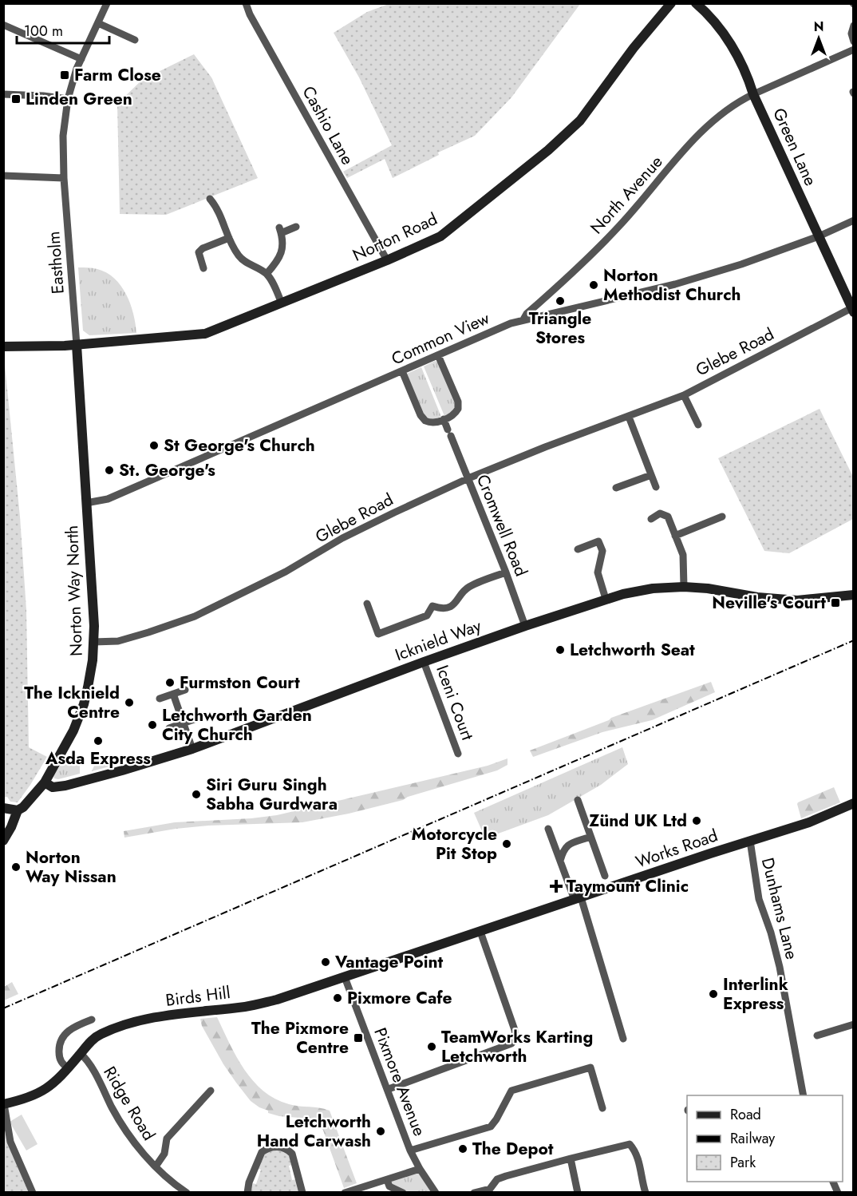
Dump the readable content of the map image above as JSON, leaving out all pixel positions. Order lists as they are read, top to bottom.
{
  "streets": {
    "street": [
      "Cashio Lane",
      "Green Lane",
      "North Avenue",
      "Norton Road",
      "Eastholm",
      "Common View",
      "Glebe Road",
      "Cromwell Road",
      "Norton Way North",
      "Icknield Way",
      "Iceni Court",
      "Works Road",
      "Dunhams Lane",
      "Birds Hill",
      "Pixmore Avenue",
      "Ridge Road"
    ]
  },
  "crossings": [
    ["Cashio Lane", "Norton Road"],
    ["Green Lane", "North Avenue"],
    ["Green Lane", "Common View"],
    ["Green Lane", "Glebe Road"],
    ["North Avenue", "Common View"],
    ["Norton Road", "Eastholm"],
    ["Norton Road", "Norton Way North"],
    ["Eastholm", "Norton Way North"],
    ["Common View", "Norton Way North"],
    ["Glebe Road", "Cromwell Road"],
    ["Glebe Road", "Norton Way North"],
    ["Cromwell Road", "Icknield Way"],
    ["Norton Way North", "Icknield Way"],
    ["Icknield Way", "Iceni Court"],
    ["Works Road", "Dunhams Lane"],
    ["Works Road", "Birds Hill"],
    ["Works Road", "Pixmore Avenue"],
    ["Birds Hill", "Pixmore Avenue"],
    ["Birds Hill", "Ridge Road"]
  ],
  "places": {
    "transit": [
      "Farm Close",
      "Linden Green",
      "Neville's Court",
      "The Pixmore Centre"
    ],
    "other": [
      "Norton Methodist Church",
      "Triangle Stores",
      "St George's Church",
      "St. George's",
      "Letchworth Seat",
      "Furmston Court",
      "The Icknield Centre",
      "Letchworth Garden City Church",
      "Asda Express",
      "Siri Guru Singh Sabha Gurdwara",
      "Zünd UK Ltd",
      "Motorcycle Pit Stop",
      "Norton Way Nissan",
      "Vantage Point",
      "Interlink Express",
      "Pixmore Cafe",
      "TeamWorks Karting Letchworth",
      "Letchworth Hand Carwash",
      "The Depot"
    ],
    "health": ["Taymount Clinic"]
  },
  "legend": ["Road", "Railway", "Park"],
  "scale_bar": "100 m",
  "north": "top"
}
